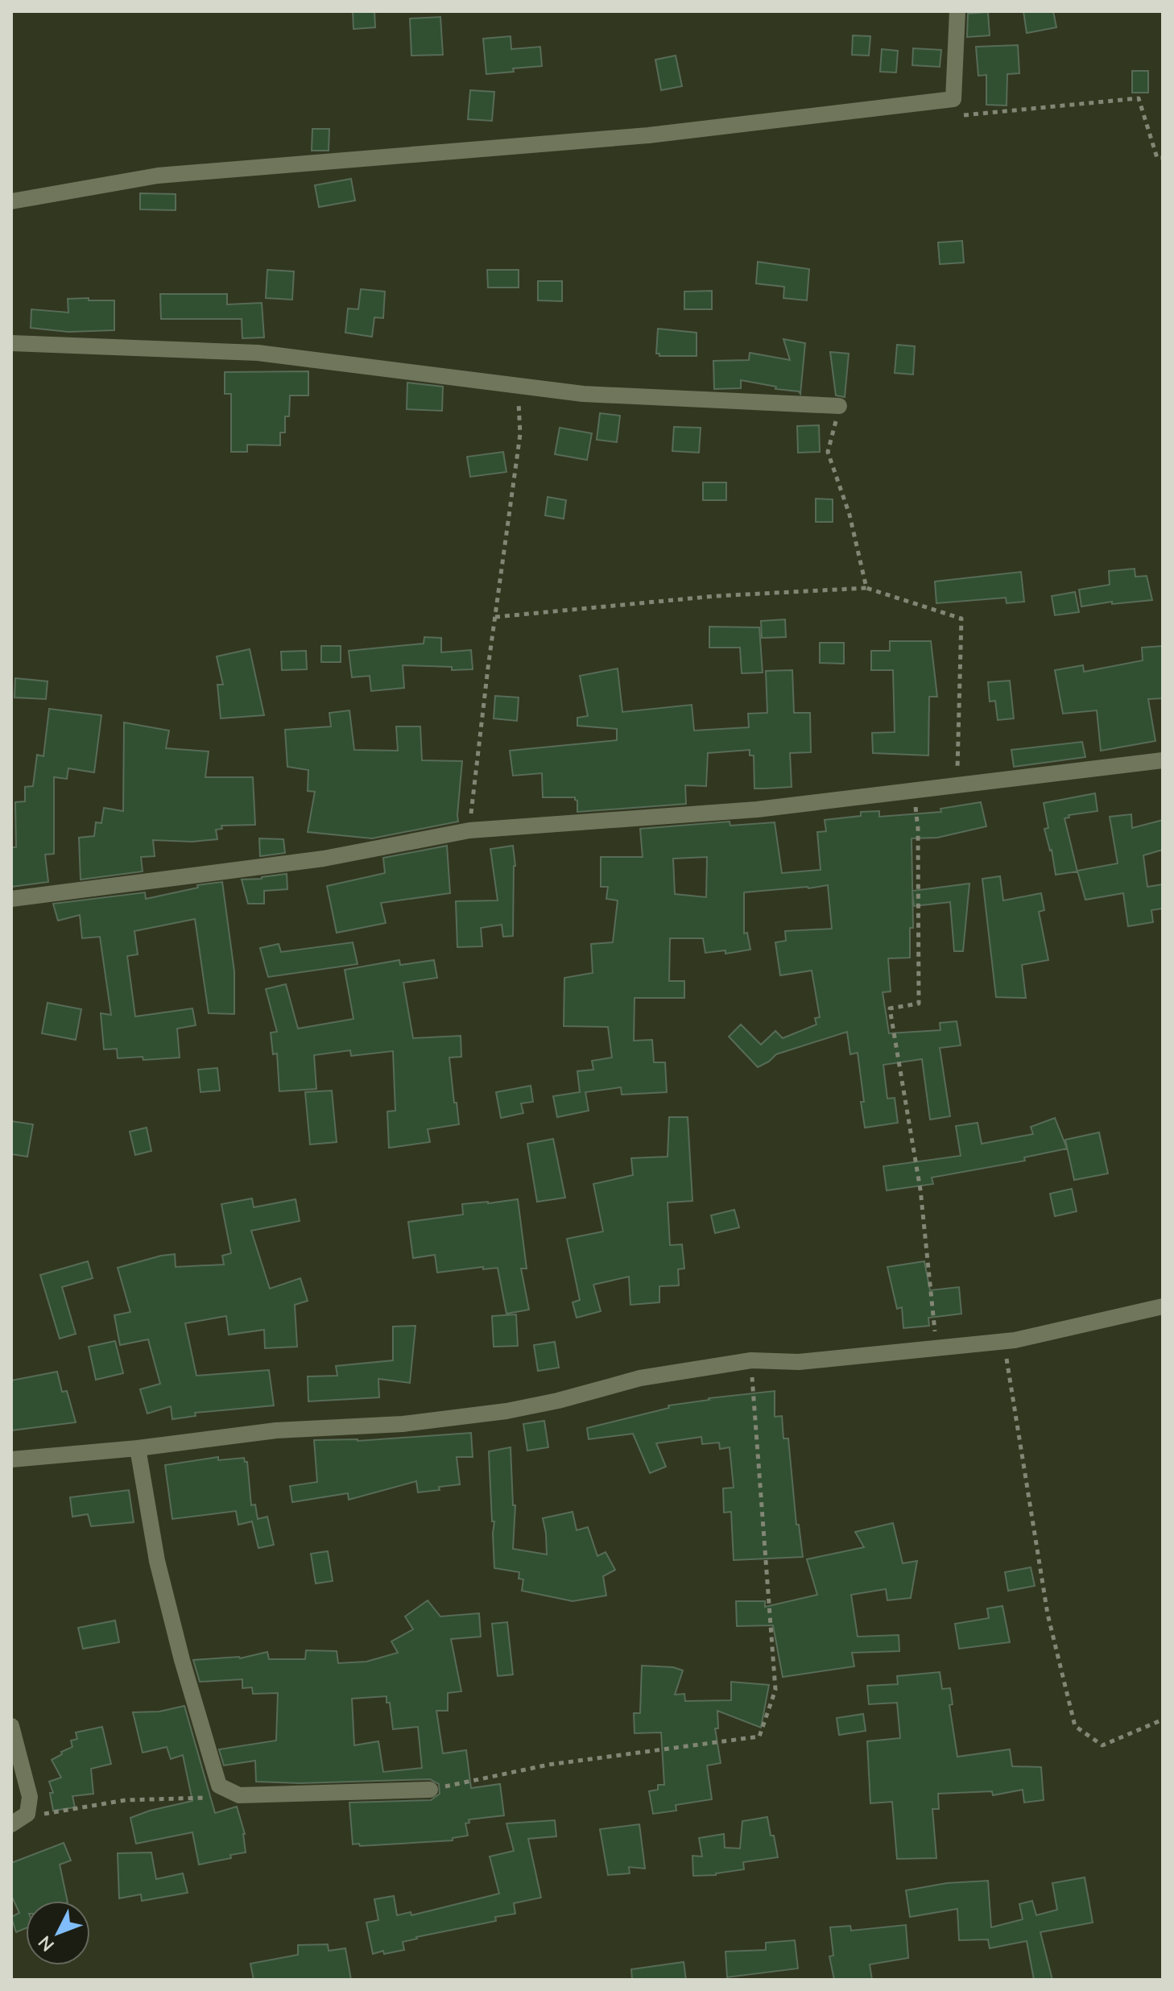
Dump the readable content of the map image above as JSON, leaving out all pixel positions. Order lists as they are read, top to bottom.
{
  "north": "bottom left"
}
